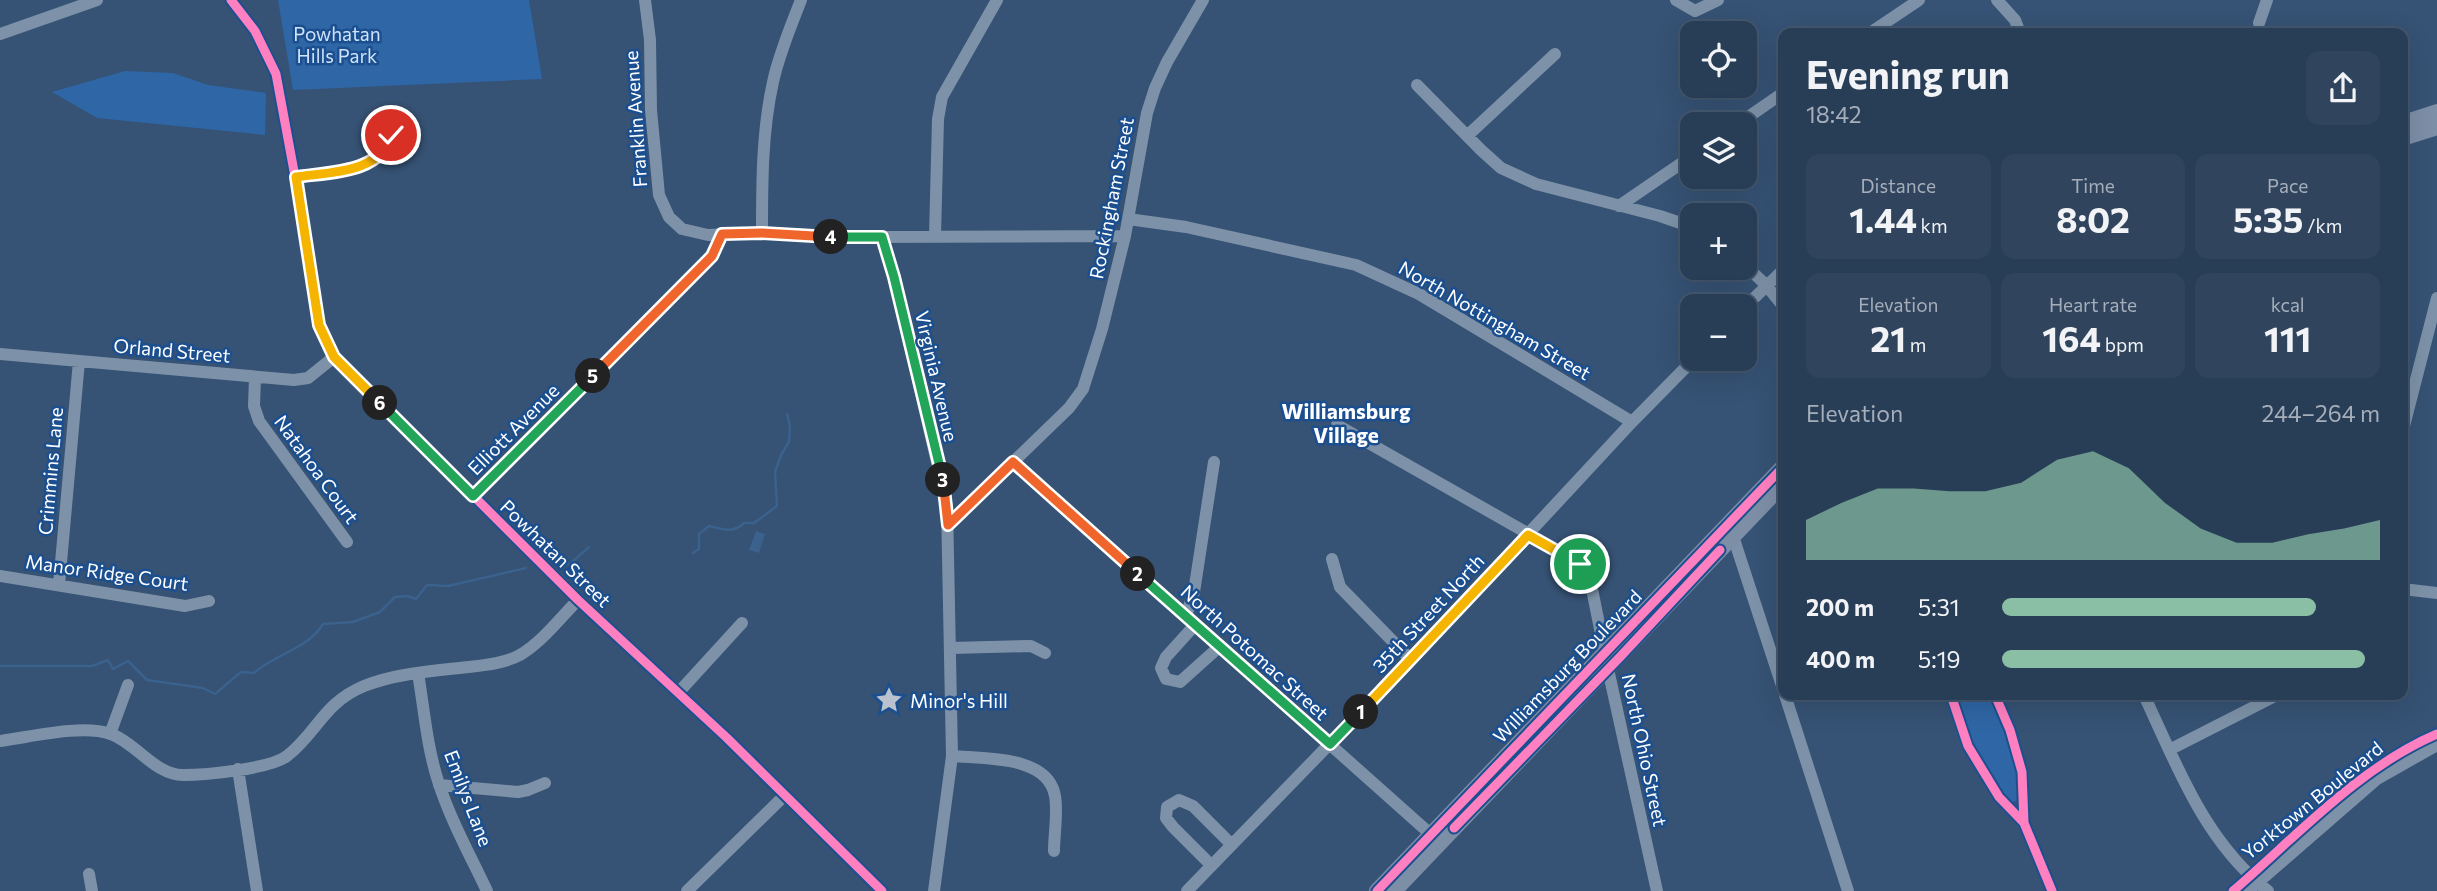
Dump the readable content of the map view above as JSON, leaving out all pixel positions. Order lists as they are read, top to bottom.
{
  "streets": {
    "main road": ["Williamsburg Boulevard"],
    "street": [
      "Franklin Avenue",
      "Rockingham Street",
      "North Nottingham Street",
      "Orland Street",
      "Virginia Avenue",
      "Elliott Avenue",
      "Natahoa Court",
      "Crimmins Lane",
      "Powhatan Street",
      "Manor Ridge Court",
      "35th Street North",
      "North Potomac Street",
      "North Ohio Street",
      "Emilys Lane",
      "Yorktown Boulevard"
    ]
  },
  "crossings": [
    ["Franklin Avenue", "Elliott Avenue"],
    ["Rockingham Street", "North Nottingham Street"],
    ["Rockingham Street", "Virginia Avenue"],
    ["Rockingham Street", "North Potomac Street"],
    ["North Nottingham Street", "35th Street North"],
    ["Orland Street", "Natahoa Court"],
    ["Orland Street", "Crimmins Lane"],
    ["Orland Street", "Powhatan Street"],
    ["Elliott Avenue", "Powhatan Street"],
    ["Crimmins Lane", "Manor Ridge Court"],
    ["35th Street North", "North Potomac Street"],
    ["35th Street North", "North Ohio Street"],
    ["North Potomac Street", "Williamsburg Boulevard"],
    ["Williamsburg Boulevard", "North Ohio Street"]
  ],
  "districts": ["Williamsburg Village"],
  "parks": ["Powhatan Hills Park"],
  "places": {
    "place": ["Minor's Hill"]
  },
  "page": {
    "map_buttons": ["+", "−"],
    "heading": ["Evening run", "18:42"],
    "stats": [
      ["Distance", "1.44 km"],
      ["Time", "8:02"],
      ["Pace", "5:35 /km"],
      ["Elevation", "21 m"],
      ["Heart rate", "164 bpm"],
      ["kcal", "111"]
    ],
    "pins": [
      "4",
      "5",
      "6",
      "3",
      "2",
      "1"
    ],
    "chart": ["Elevation", "244–264 m"],
    "list": [
      {
        "name": "200 m",
        "note": "5:31"
      },
      {
        "name": "400 m",
        "note": "5:19"
      }
    ]
  }
}
